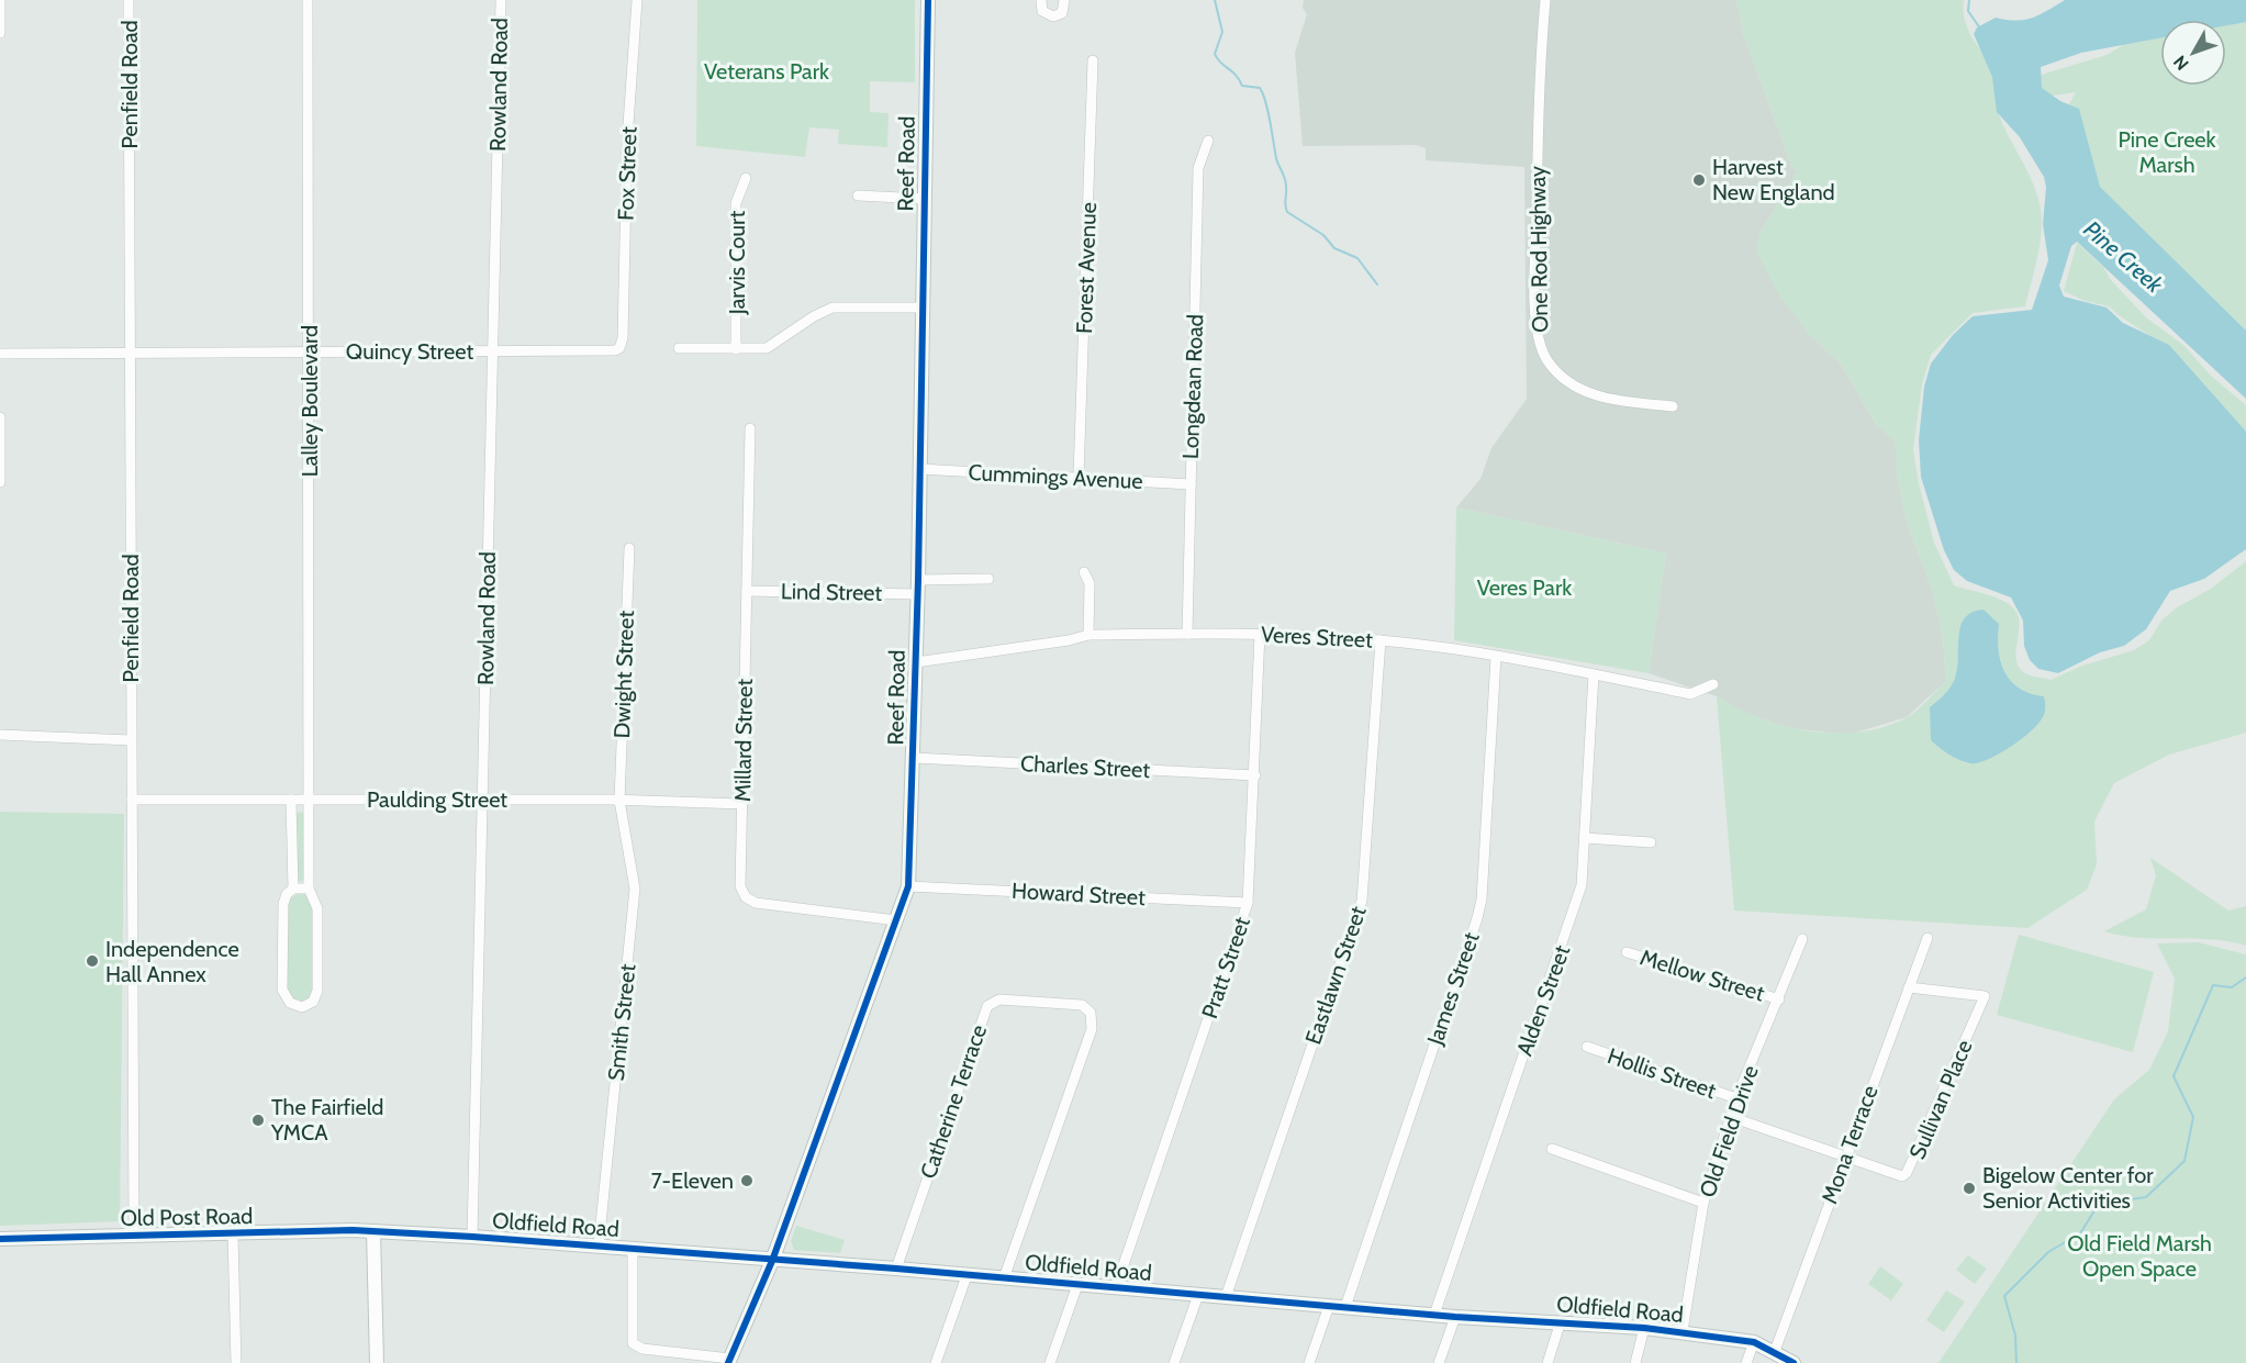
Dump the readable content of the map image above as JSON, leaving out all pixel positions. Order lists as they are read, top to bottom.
{
  "streets": {
    "street": [
      "Penfield Road",
      "Rowland Road",
      "Reef Road",
      "Fox Street",
      "One Rod Highway",
      "Jarvis Court",
      "Forest Avenue",
      "Quincy Street",
      "Longdean Road",
      "Lalley Boulevard",
      "Cummings Avenue",
      "Lind Street",
      "Veres Street",
      "Dwight Street",
      "Millard Street",
      "Charles Street",
      "Paulding Street",
      "Howard Street",
      "Pratt Street",
      "Eastlawn Street",
      "Mellow Street",
      "James Street",
      "Alden Street",
      "Smith Street",
      "Hollis Street",
      "Sullivan Place",
      "Catherine Terrace",
      "Old Field Drive",
      "Mona Terrace",
      "Old Post Road",
      "Oldfield Road"
    ]
  },
  "crossings": [
    ["Penfield Road", "Quincy Street"],
    ["Penfield Road", "Paulding Street"],
    ["Penfield Road", "Old Post Road"],
    ["Rowland Road", "Quincy Street"],
    ["Rowland Road", "Paulding Street"],
    ["Rowland Road", "Oldfield Road"],
    ["Reef Road", "Cummings Avenue"],
    ["Reef Road", "Lind Street"],
    ["Reef Road", "Veres Street"],
    ["Reef Road", "Millard Street"],
    ["Reef Road", "Charles Street"],
    ["Reef Road", "Howard Street"],
    ["Reef Road", "Oldfield Road"],
    ["Fox Street", "Quincy Street"],
    ["Forest Avenue", "Cummings Avenue"],
    ["Quincy Street", "Lalley Boulevard"],
    ["Longdean Road", "Cummings Avenue"],
    ["Longdean Road", "Veres Street"],
    ["Lalley Boulevard", "Paulding Street"],
    ["Lind Street", "Millard Street"],
    ["Veres Street", "Pratt Street"],
    ["Veres Street", "Eastlawn Street"],
    ["Veres Street", "James Street"],
    ["Veres Street", "Alden Street"],
    ["Dwight Street", "Paulding Street"],
    ["Dwight Street", "Smith Street"],
    ["Millard Street", "Paulding Street"],
    ["Charles Street", "Pratt Street"],
    ["Paulding Street", "Smith Street"],
    ["Howard Street", "Pratt Street"],
    ["Pratt Street", "Oldfield Road"],
    ["Eastlawn Street", "Oldfield Road"],
    ["Mellow Street", "Old Field Drive"],
    ["James Street", "Oldfield Road"],
    ["Alden Street", "Oldfield Road"],
    ["Smith Street", "Oldfield Road"],
    ["Hollis Street", "Old Field Drive"],
    ["Sullivan Place", "Old Field Drive"],
    ["Sullivan Place", "Mona Terrace"],
    ["Catherine Terrace", "Oldfield Road"],
    ["Old Field Drive", "Oldfield Road"],
    ["Mona Terrace", "Oldfield Road"],
    ["Old Post Road", "Oldfield Road"]
  ],
  "water": ["Pine Creek"],
  "parks": [
    "Veterans Park",
    "Pine Creek Marsh",
    "Veres Park",
    "Old Field Marsh Open Space"
  ],
  "places": [
    "Harvest New England",
    "Independence Hall Annex",
    "The Fairfield YMCA",
    "7-Eleven",
    "Bigelow Center for Senior Activities"
  ],
  "north": "bottom left"
}
